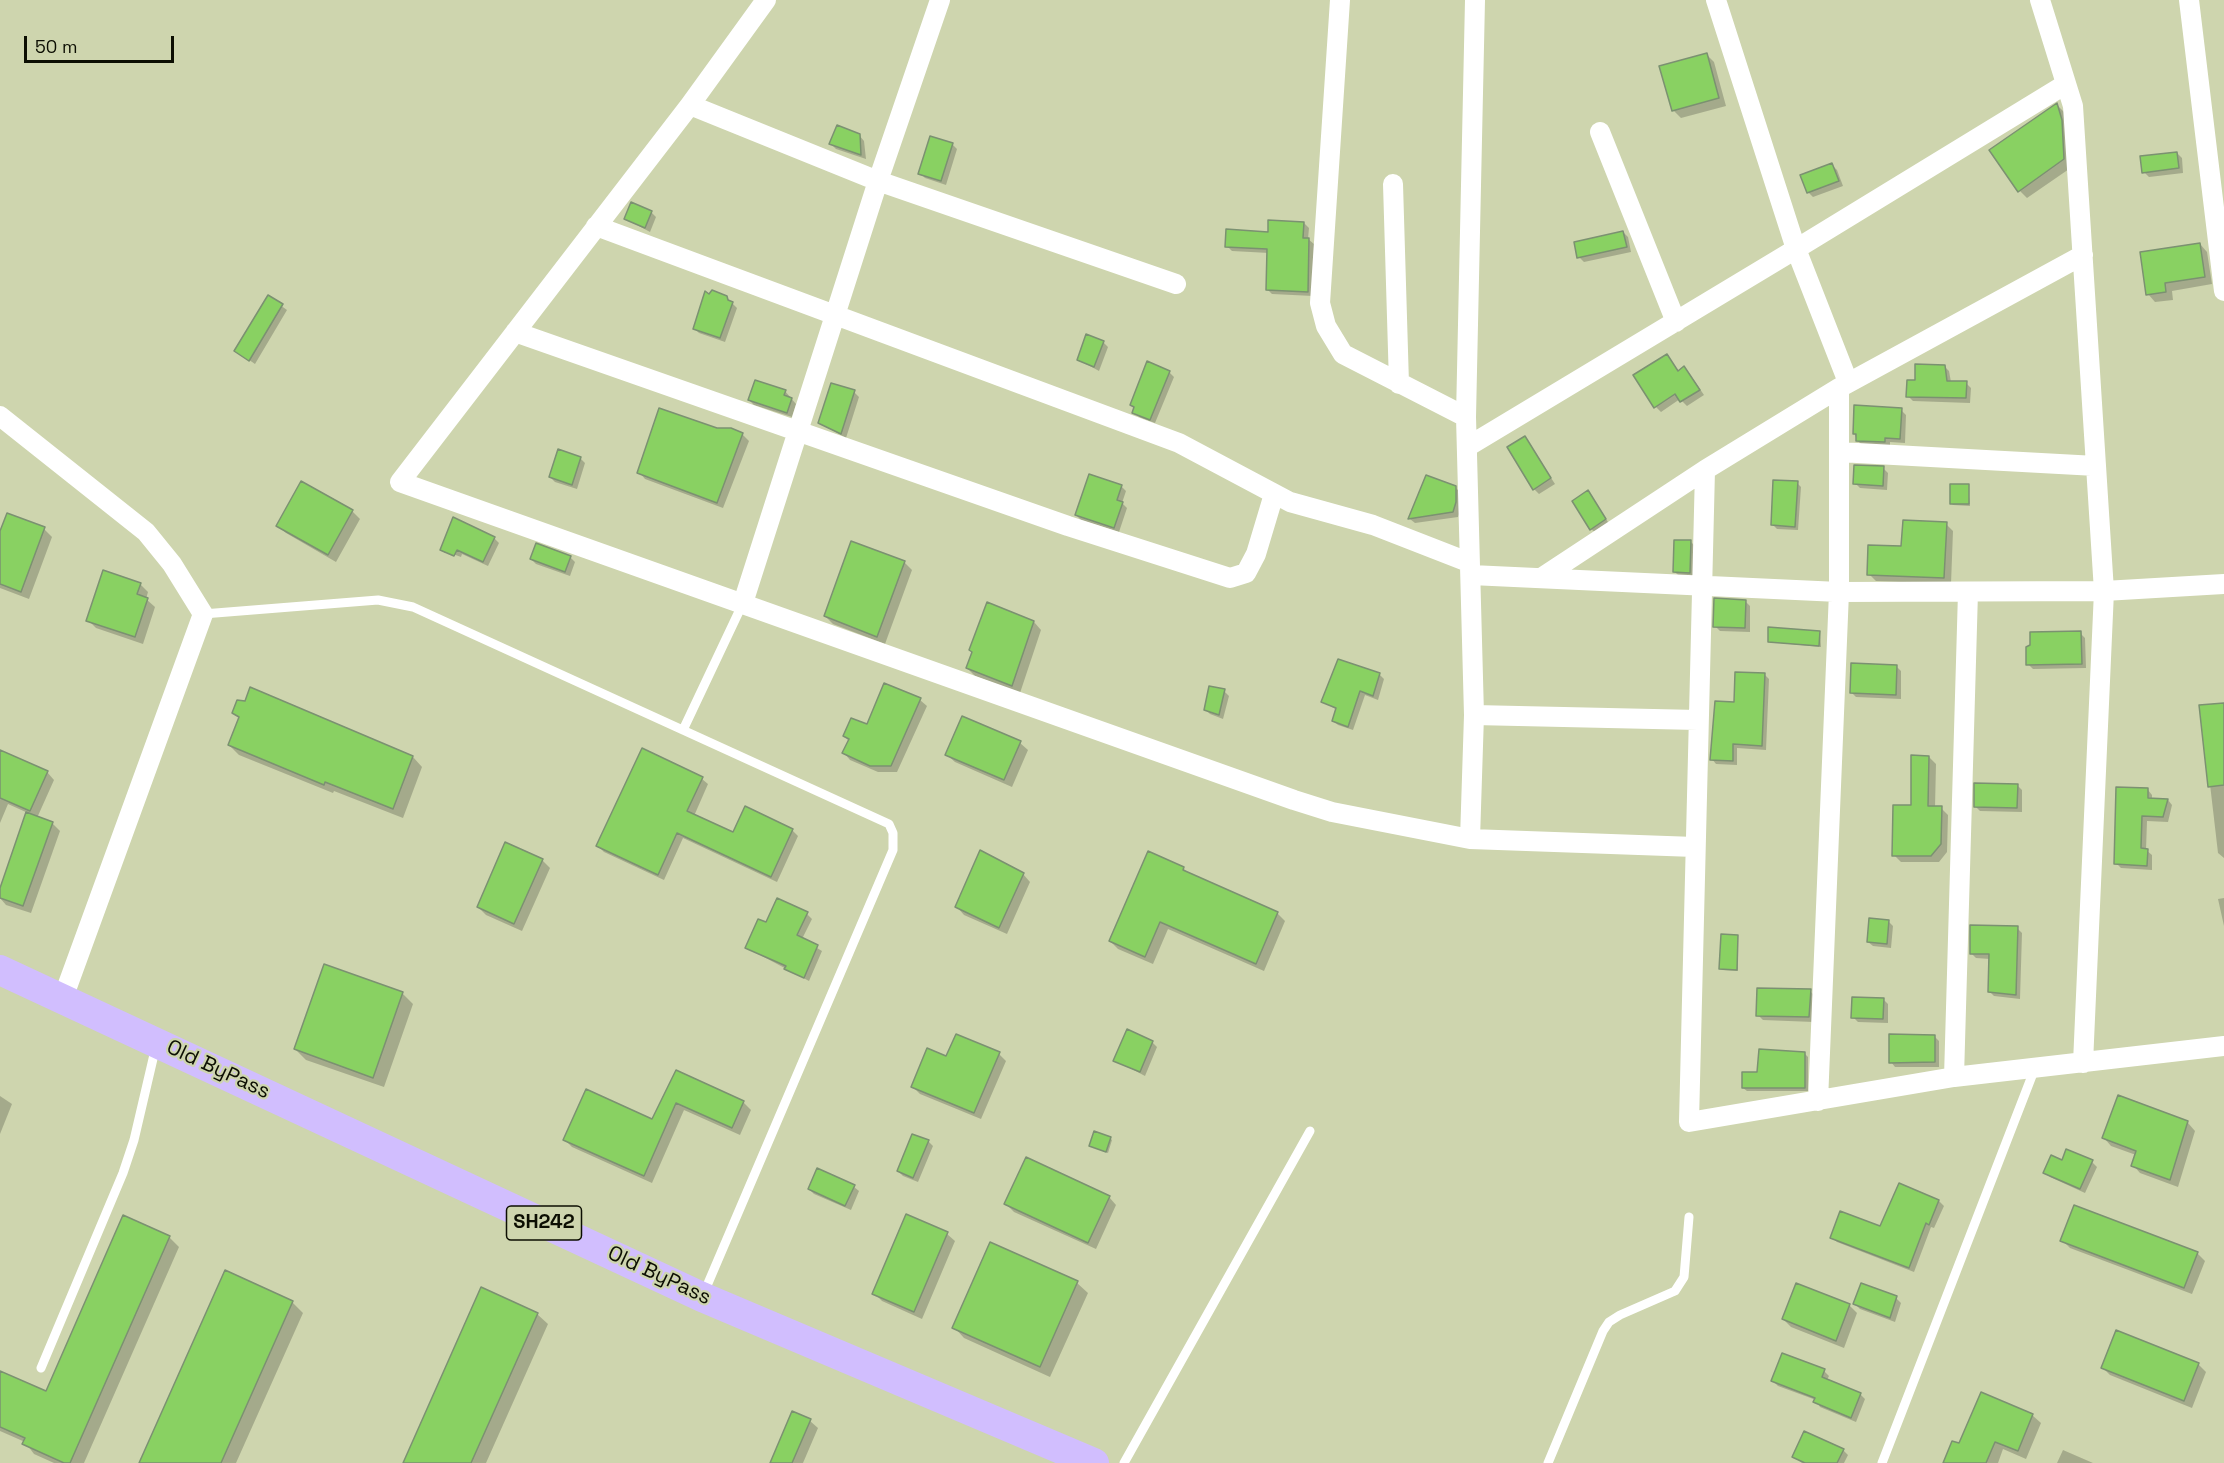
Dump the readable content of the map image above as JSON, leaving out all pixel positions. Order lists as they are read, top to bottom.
{
  "streets": {
    "main road": ["Old ByPass", "SH242"]
  },
  "scale_bar": "50 m"
}
